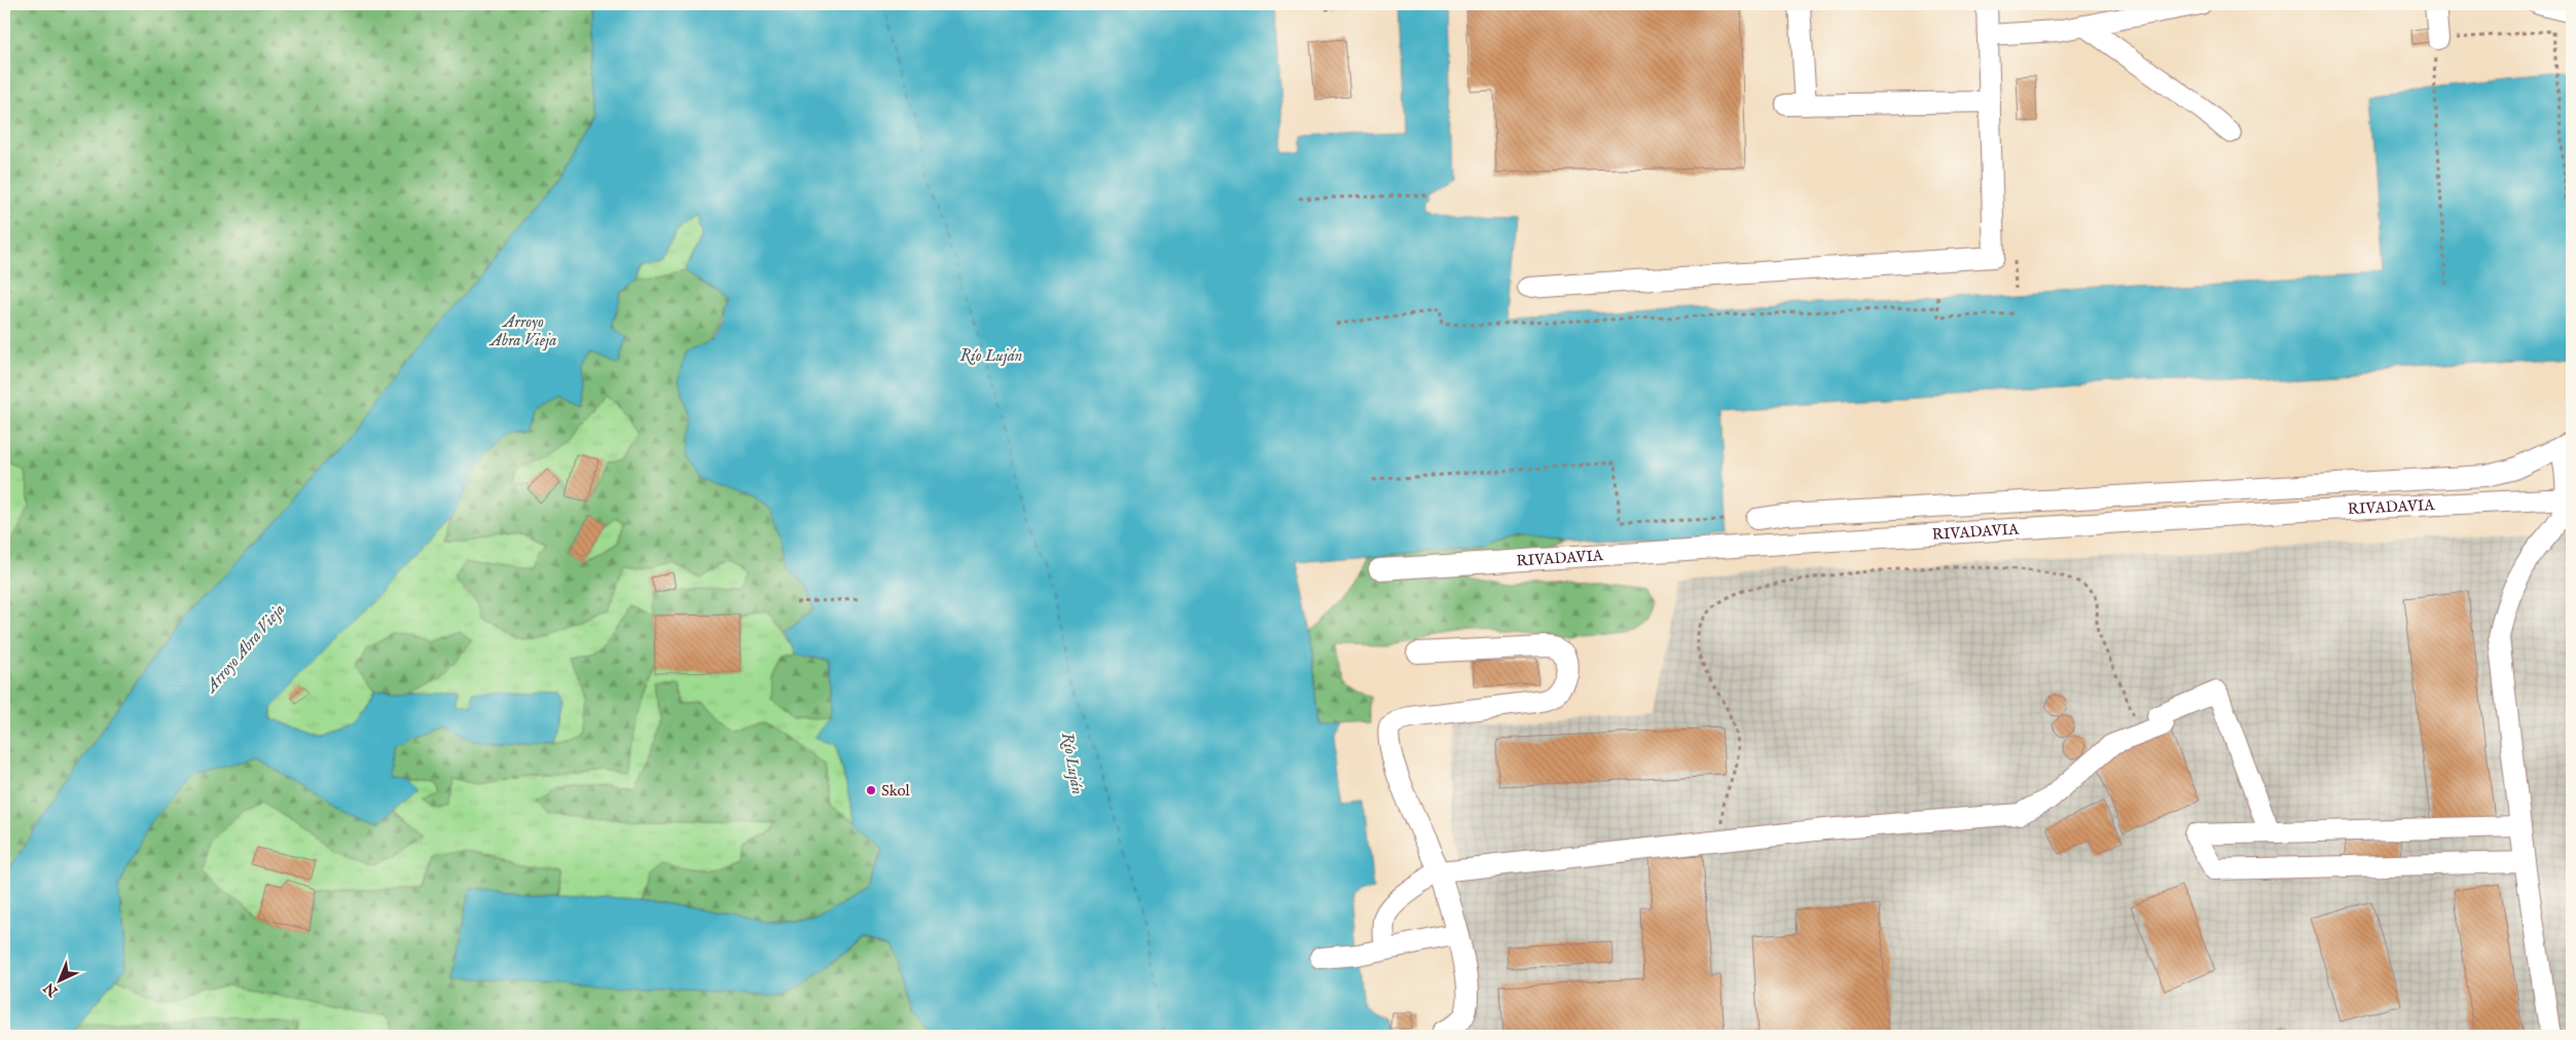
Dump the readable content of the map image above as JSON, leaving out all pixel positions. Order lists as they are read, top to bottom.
{
  "streets": {
    "street": ["RIVADAVIA"]
  },
  "water": ["Arroyo Abra Vieja", "Río Luján"],
  "places": ["Skol"],
  "north": "bottom left"
}
